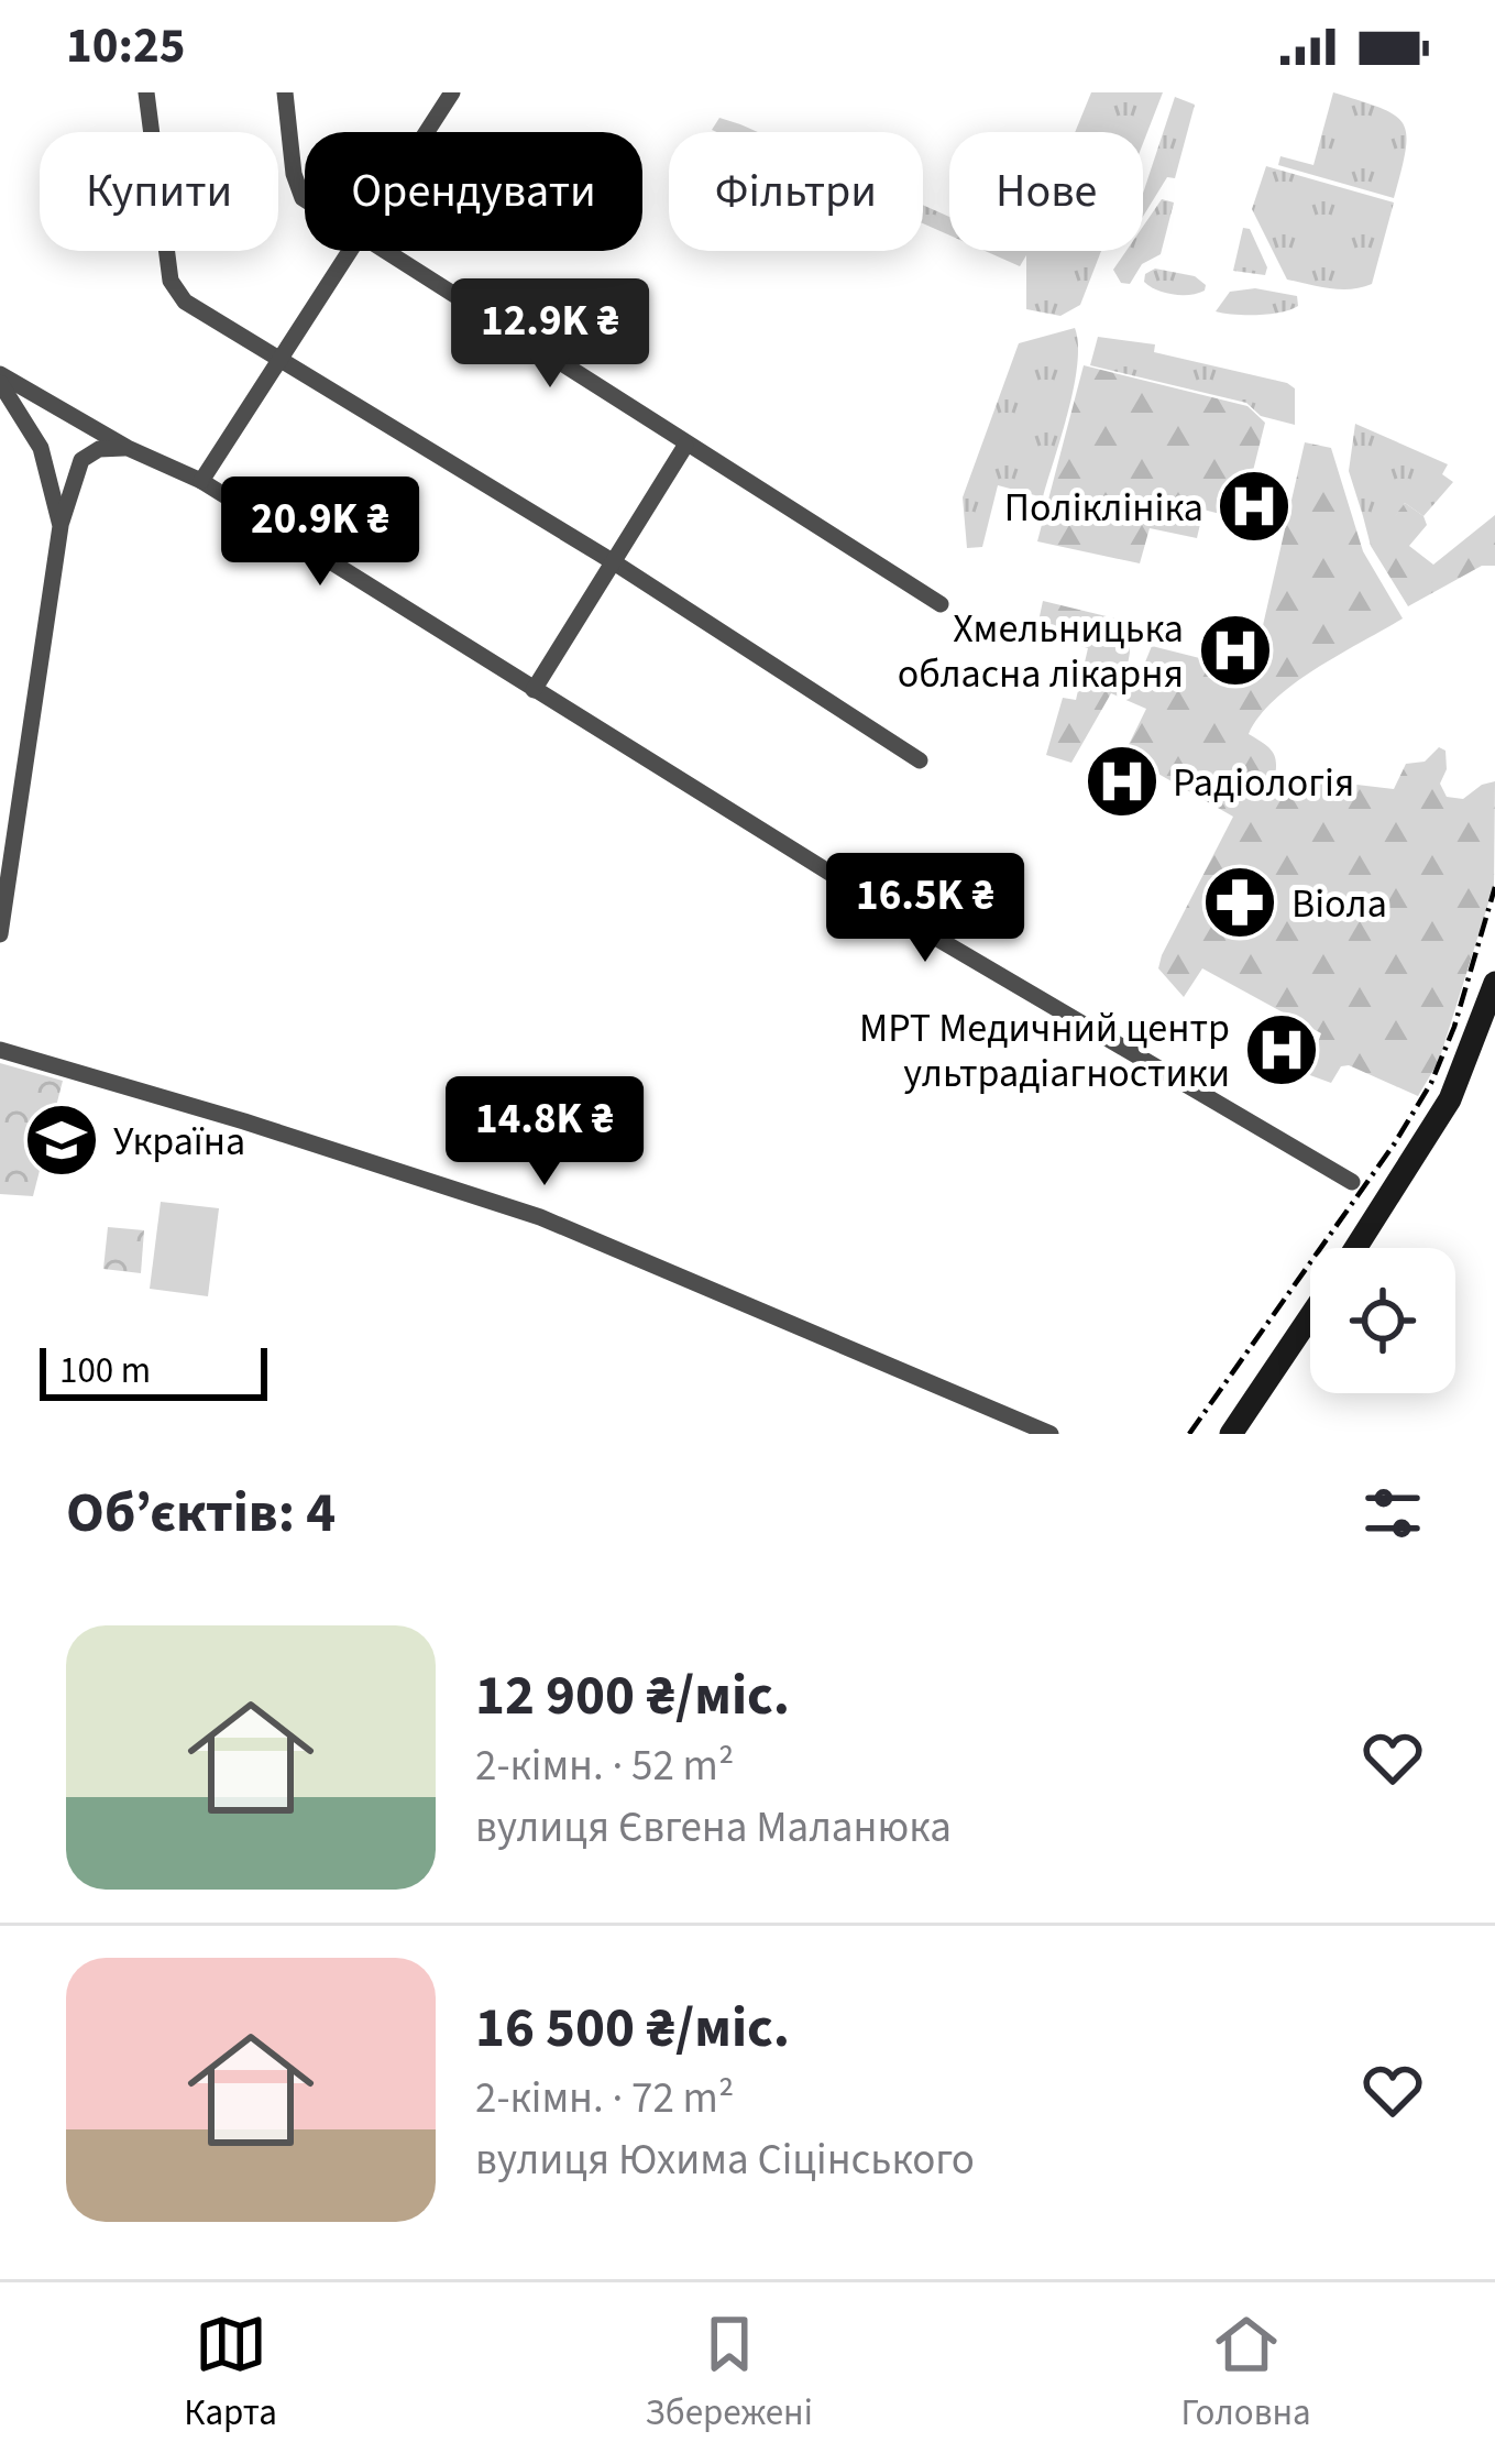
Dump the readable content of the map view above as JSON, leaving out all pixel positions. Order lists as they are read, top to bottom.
{
  "places": {
    "hospital": [
      "Поліклініка",
      "Хмельницька обласна лікарня",
      "Радіологія",
      "МРТ Медичний центр ультрадіагностики"
    ],
    "pharmacy": ["Віола"],
    "school or university": ["Україна"]
  },
  "scale_bar": "100 m",
  "page": {
    "status": "10:25",
    "chip": [
      "Купити",
      "Орендувати",
      "Фільтри",
      "Нове"
    ],
    "price": [
      "12.9K ₴",
      "20.9K ₴",
      "16.5K ₴",
      "14.8K ₴"
    ],
    "scale": "100 m",
    "heading": "Об’єктів: 4",
    "list": [
      {
        "name": "12 900 ₴/міс.",
        "note": "2-кімн. · 52 m² · вулиця Євгена Маланюка"
      },
      {
        "name": "16 500 ₴/міс.",
        "note": "2-кімн. · 72 m² · вулиця Юхима Сіцінського"
      }
    ],
    "tabs": ["Карта", "Збережені", "Головна"]
  }
}
